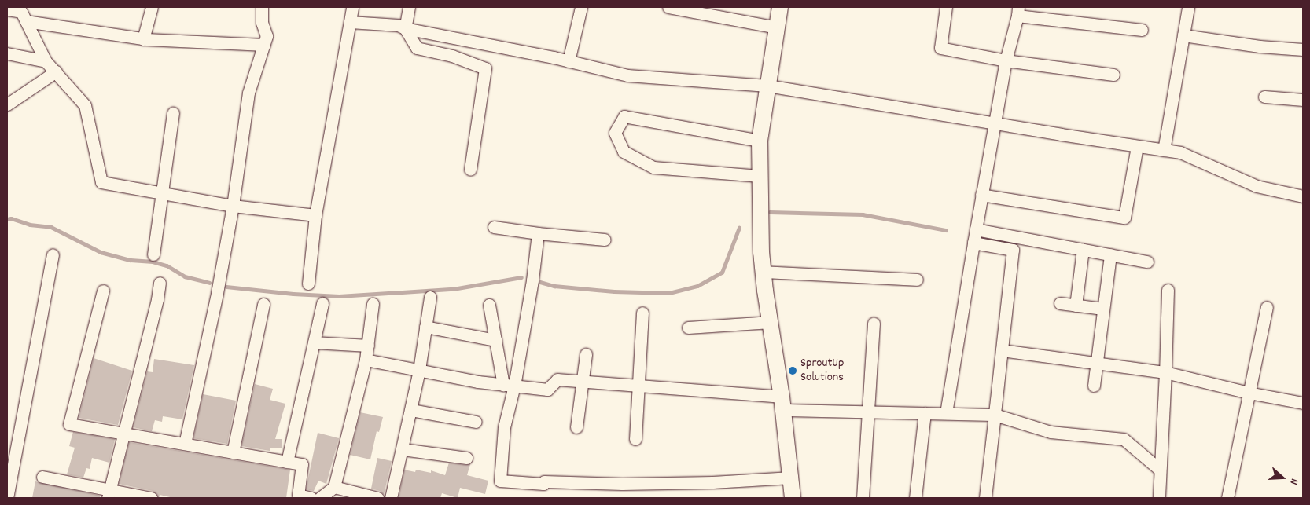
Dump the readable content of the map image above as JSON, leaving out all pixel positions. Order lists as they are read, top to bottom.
{
  "places": ["SproutUp Solutions"],
  "north": "right"
}
